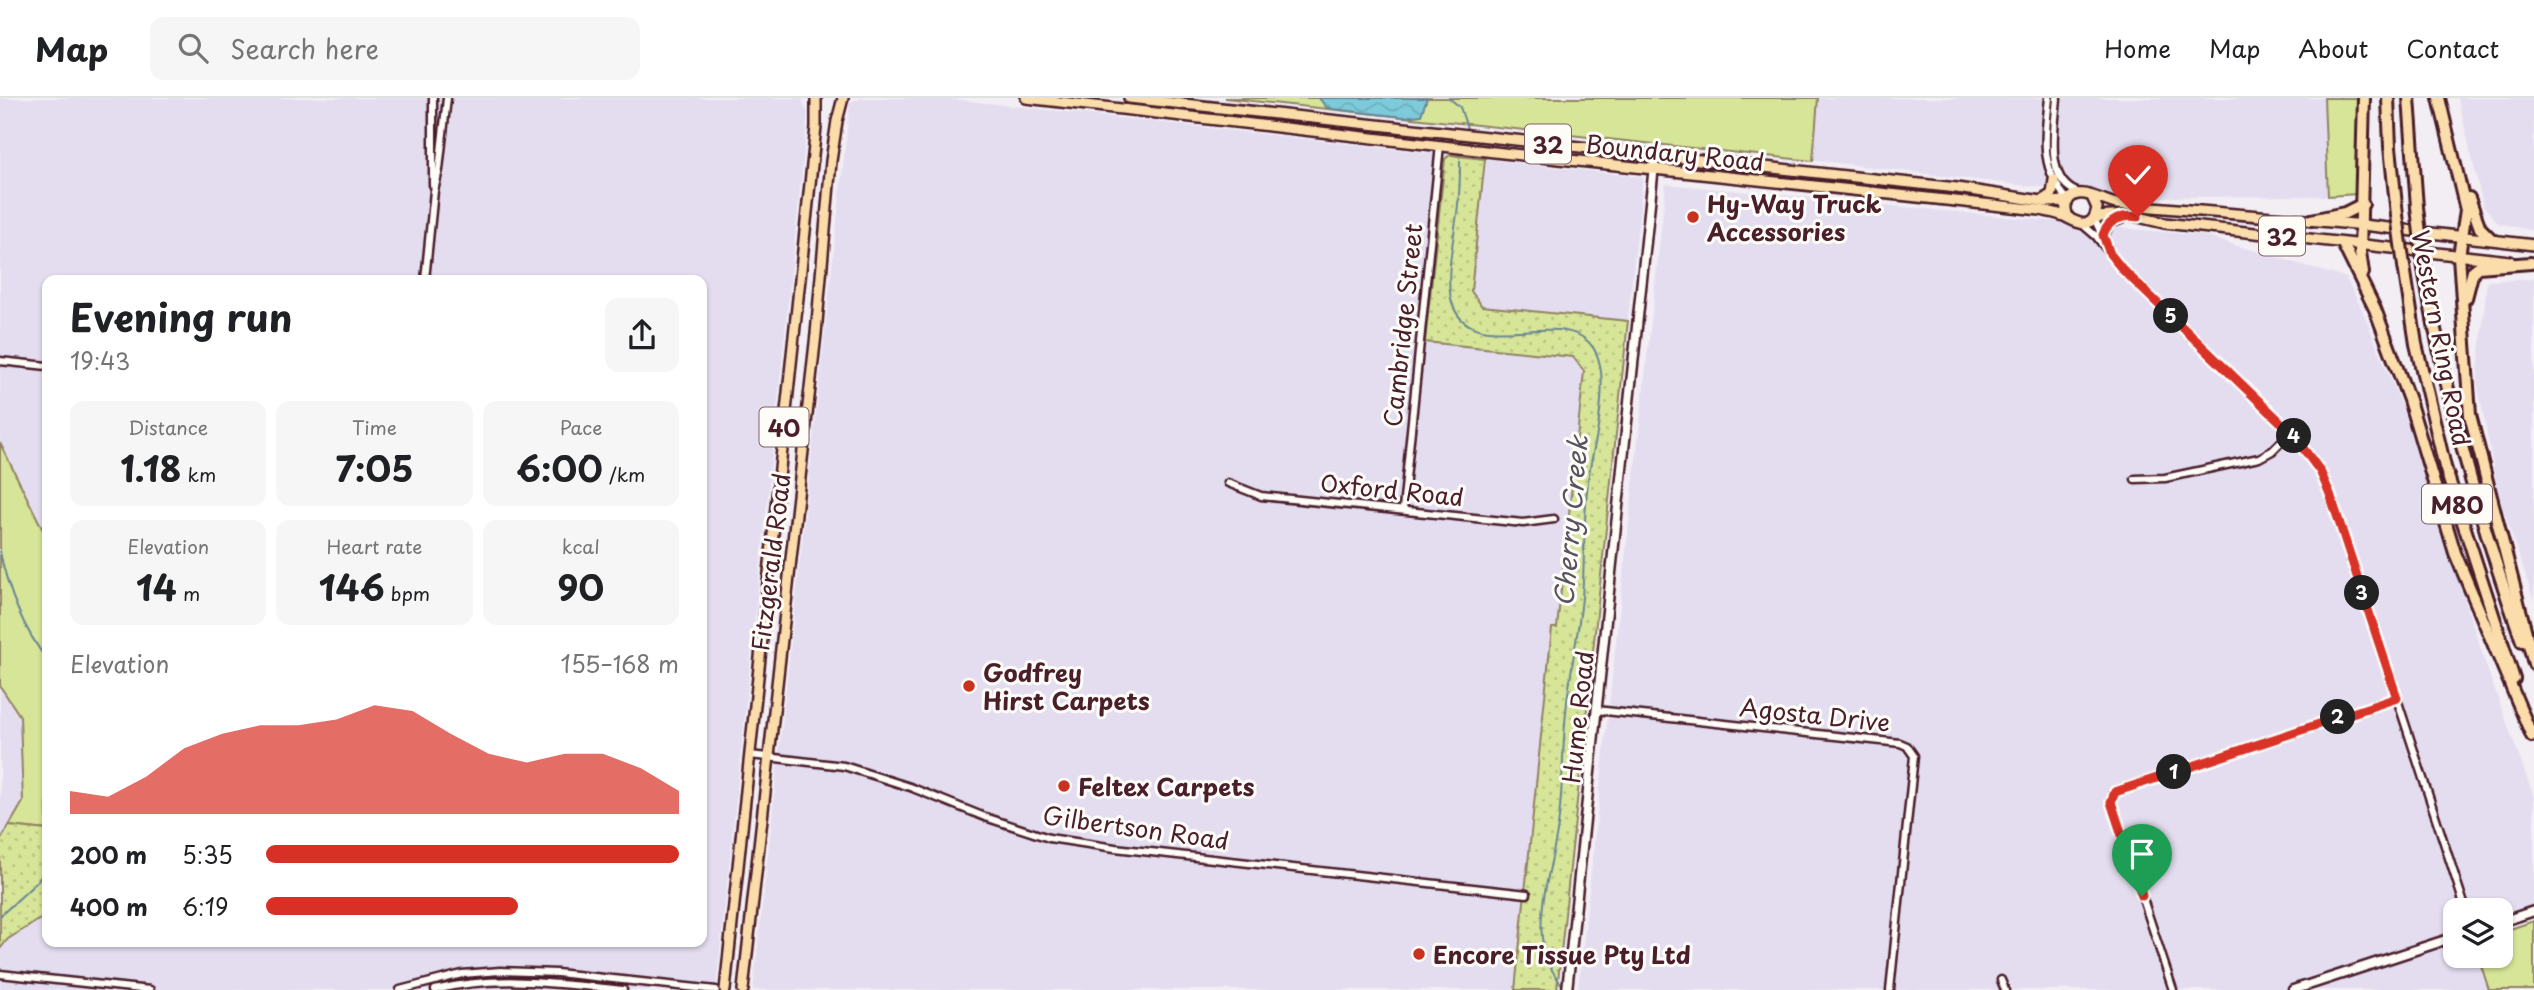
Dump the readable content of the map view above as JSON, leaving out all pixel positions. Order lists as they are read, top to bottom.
{
  "streets": {
    "highway": ["Western Ring Road", "M80"],
    "main road": [
      "32",
      "Boundary Road",
      "40",
      "Fitzgerald Road"
    ],
    "street": [
      "Cambridge Street",
      "Oxford Road",
      "Agosta Drive",
      "Hume Road",
      "Gilbertson Road"
    ]
  },
  "crossings": [
    ["32", "Boundary Road"],
    ["Boundary Road", "Cambridge Street"],
    ["Boundary Road", "Hume Road"],
    ["Cambridge Street", "Oxford Road"],
    ["Fitzgerald Road", "Gilbertson Road"],
    ["Agosta Drive", "Hume Road"]
  ],
  "water": ["Cherry Creek"],
  "places": [
    "Hy-Way Truck Accessories",
    "Godfrey Hirst Carpets",
    "Feltex Carpets",
    "Encore Tissue Pty Ltd"
  ],
  "page": {
    "header": "Map",
    "search": "Search here",
    "nav": [
      "Home",
      "Map",
      "About",
      "Contact"
    ],
    "heading": ["Evening run", "19:43"],
    "pins": [
      "5",
      "4",
      "3",
      "2",
      "1"
    ],
    "stats": [
      ["Distance", "1.18 km"],
      ["Time", "7:05"],
      ["Pace", "6:00 /km"],
      ["Elevation", "14 m"],
      ["Heart rate", "146 bpm"],
      ["kcal", "90"]
    ],
    "chart": ["Elevation", "155–168 m"],
    "list": [
      {
        "name": "200 m",
        "note": "5:35"
      },
      {
        "name": "400 m",
        "note": "6:19"
      }
    ]
  }
}
